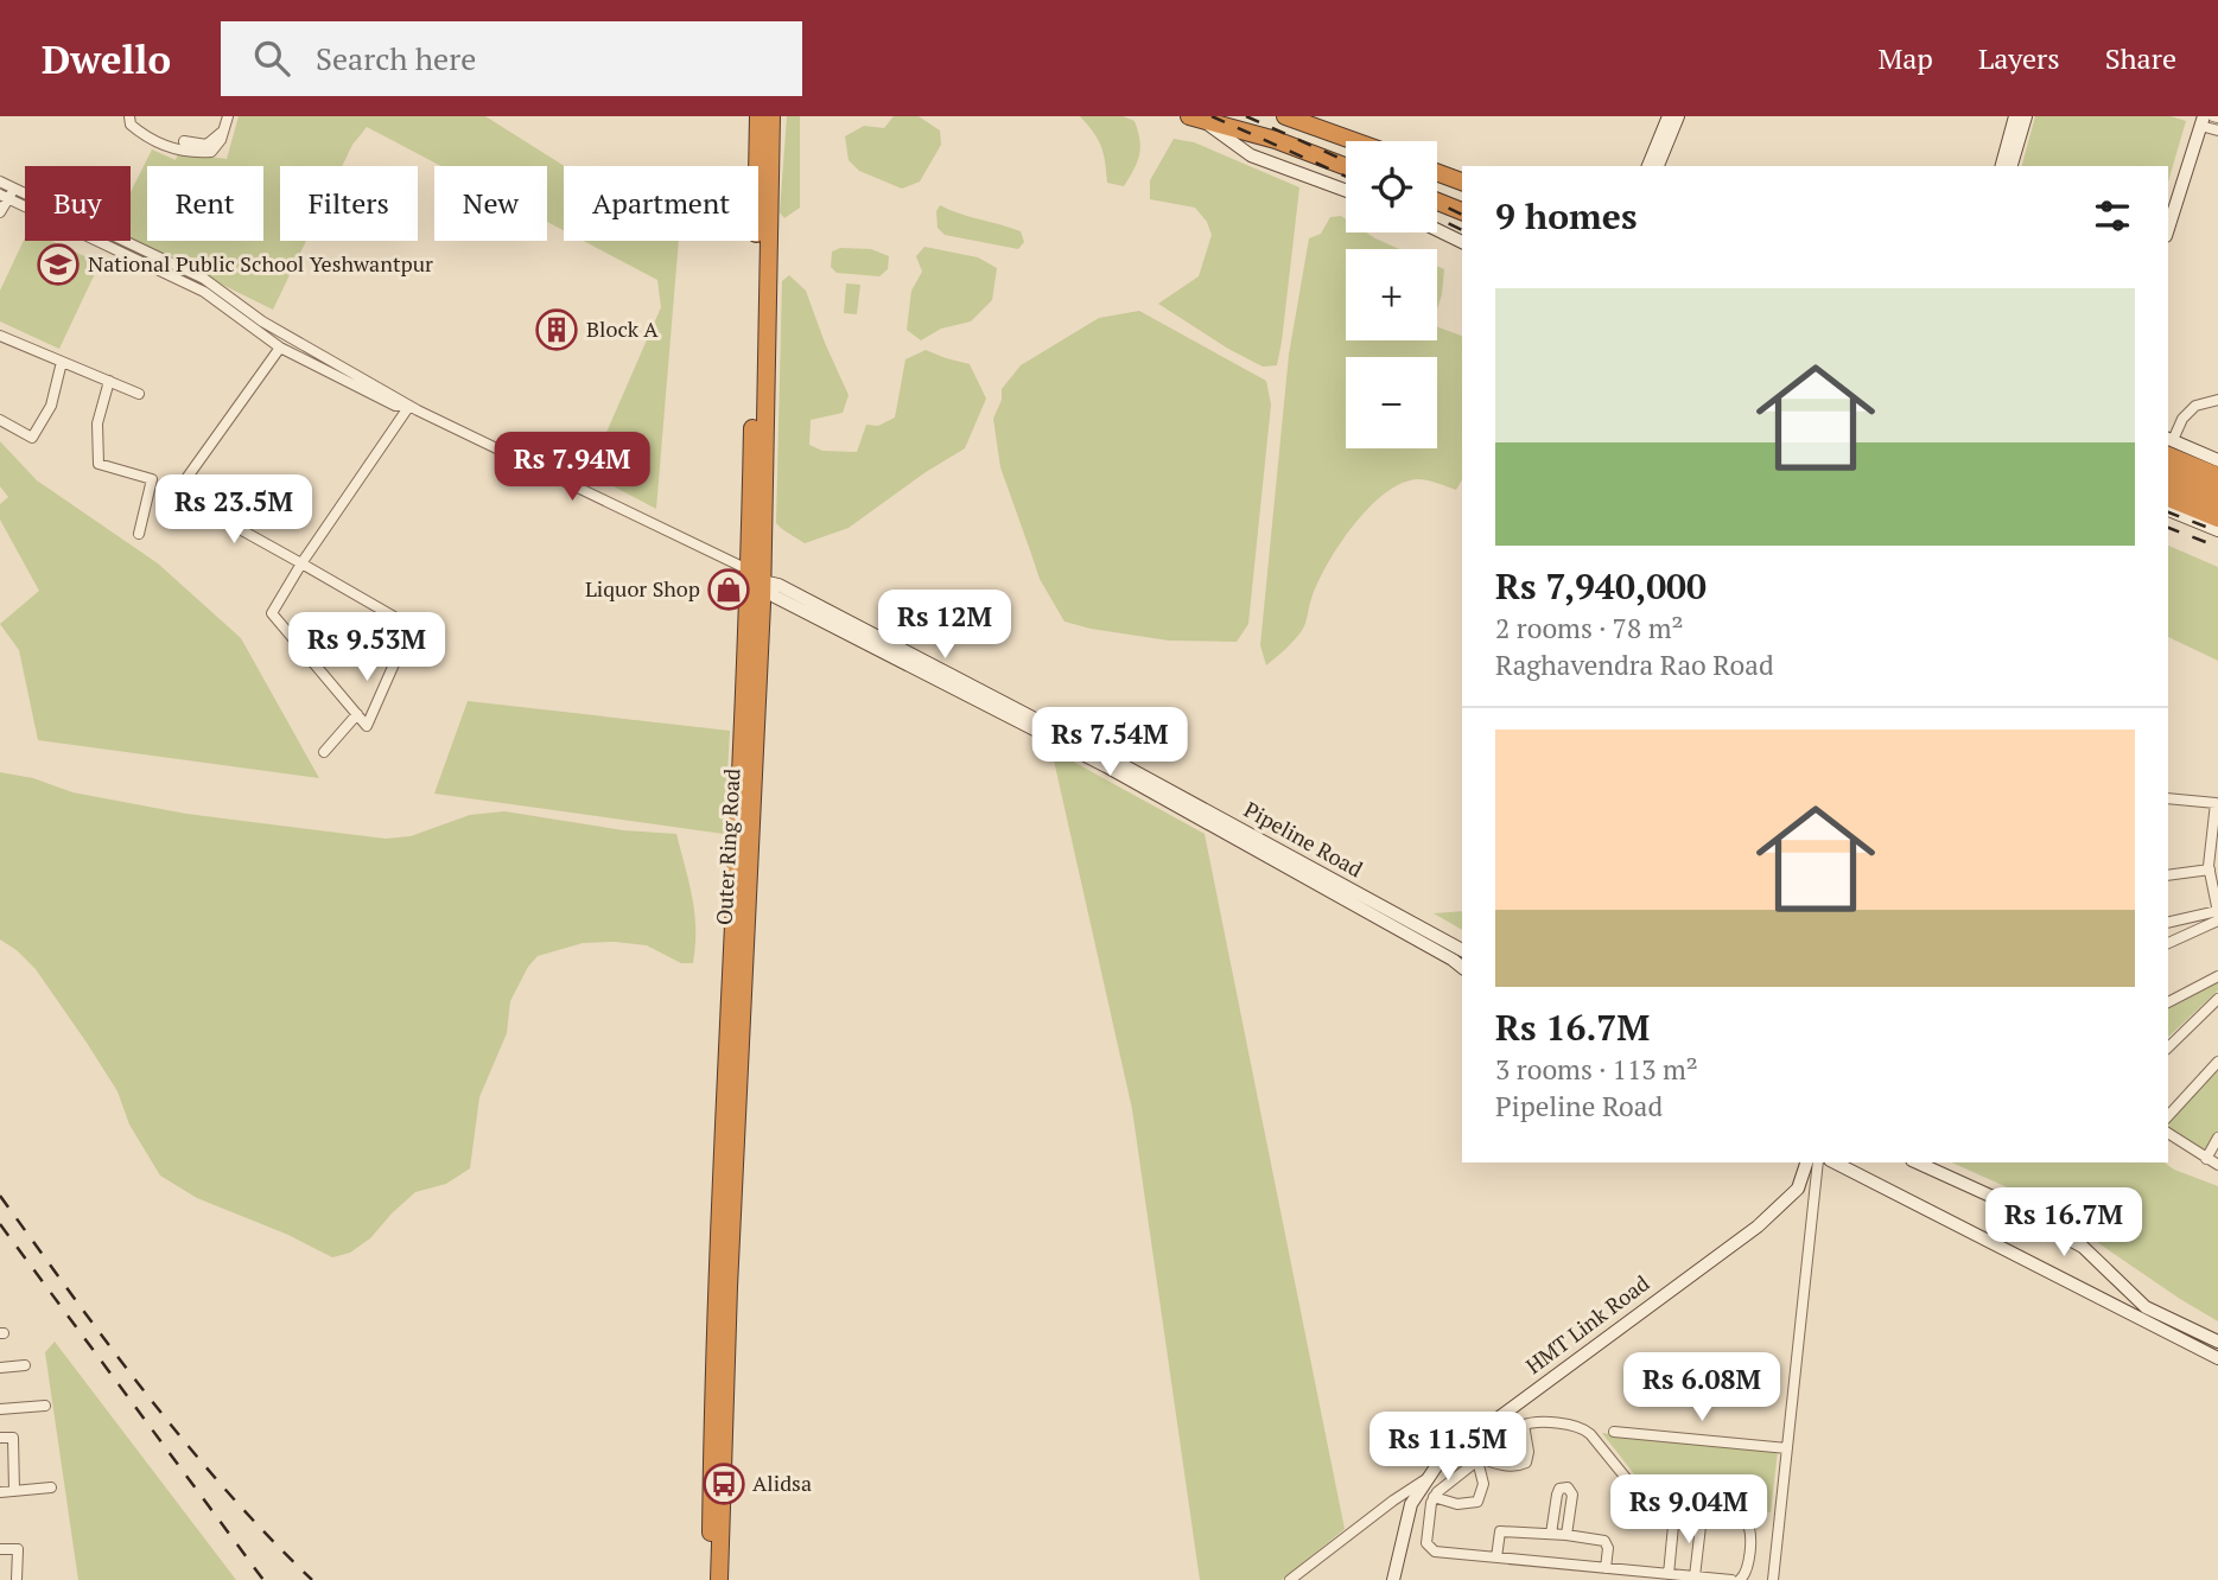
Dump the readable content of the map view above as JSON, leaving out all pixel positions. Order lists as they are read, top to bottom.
{
  "streets": {
    "highway": ["Outer Ring Road"],
    "main road": ["Pipeline Road", "HMT Link Road"]
  },
  "crossings": [
    ["Pipeline Road", "Outer Ring Road"]
  ],
  "places": {
    "school or university": ["National Public School Yeshwantpur"],
    "building": ["Block A"],
    "shop": ["Liquor Shop"],
    "bus stop": ["Alidsa"]
  },
  "page": {
    "header": "Dwello",
    "search": "Search here",
    "nav": ["Map", "Layers", "Share"],
    "map_buttons": ["+", "−"],
    "chip": [
      "Buy",
      "Rent",
      "Filters",
      "New",
      "Apartment"
    ],
    "heading": "9 homes",
    "list": [
      {
        "name": "Rs 7,940,000",
        "note": "2 rooms · 78 m² · Raghavendra Rao Road"
      },
      {
        "name": "Rs 16.7M",
        "note": "3 rooms · 113 m² · Pipeline Road"
      }
    ],
    "price": [
      "Rs 7.94M",
      "Rs 23.5M",
      "Rs 12M",
      "Rs 9.53M",
      "Rs 7.54M",
      "Rs 16.7M",
      "Rs 6.08M",
      "Rs 11.5M",
      "Rs 9.04M"
    ]
  }
}
